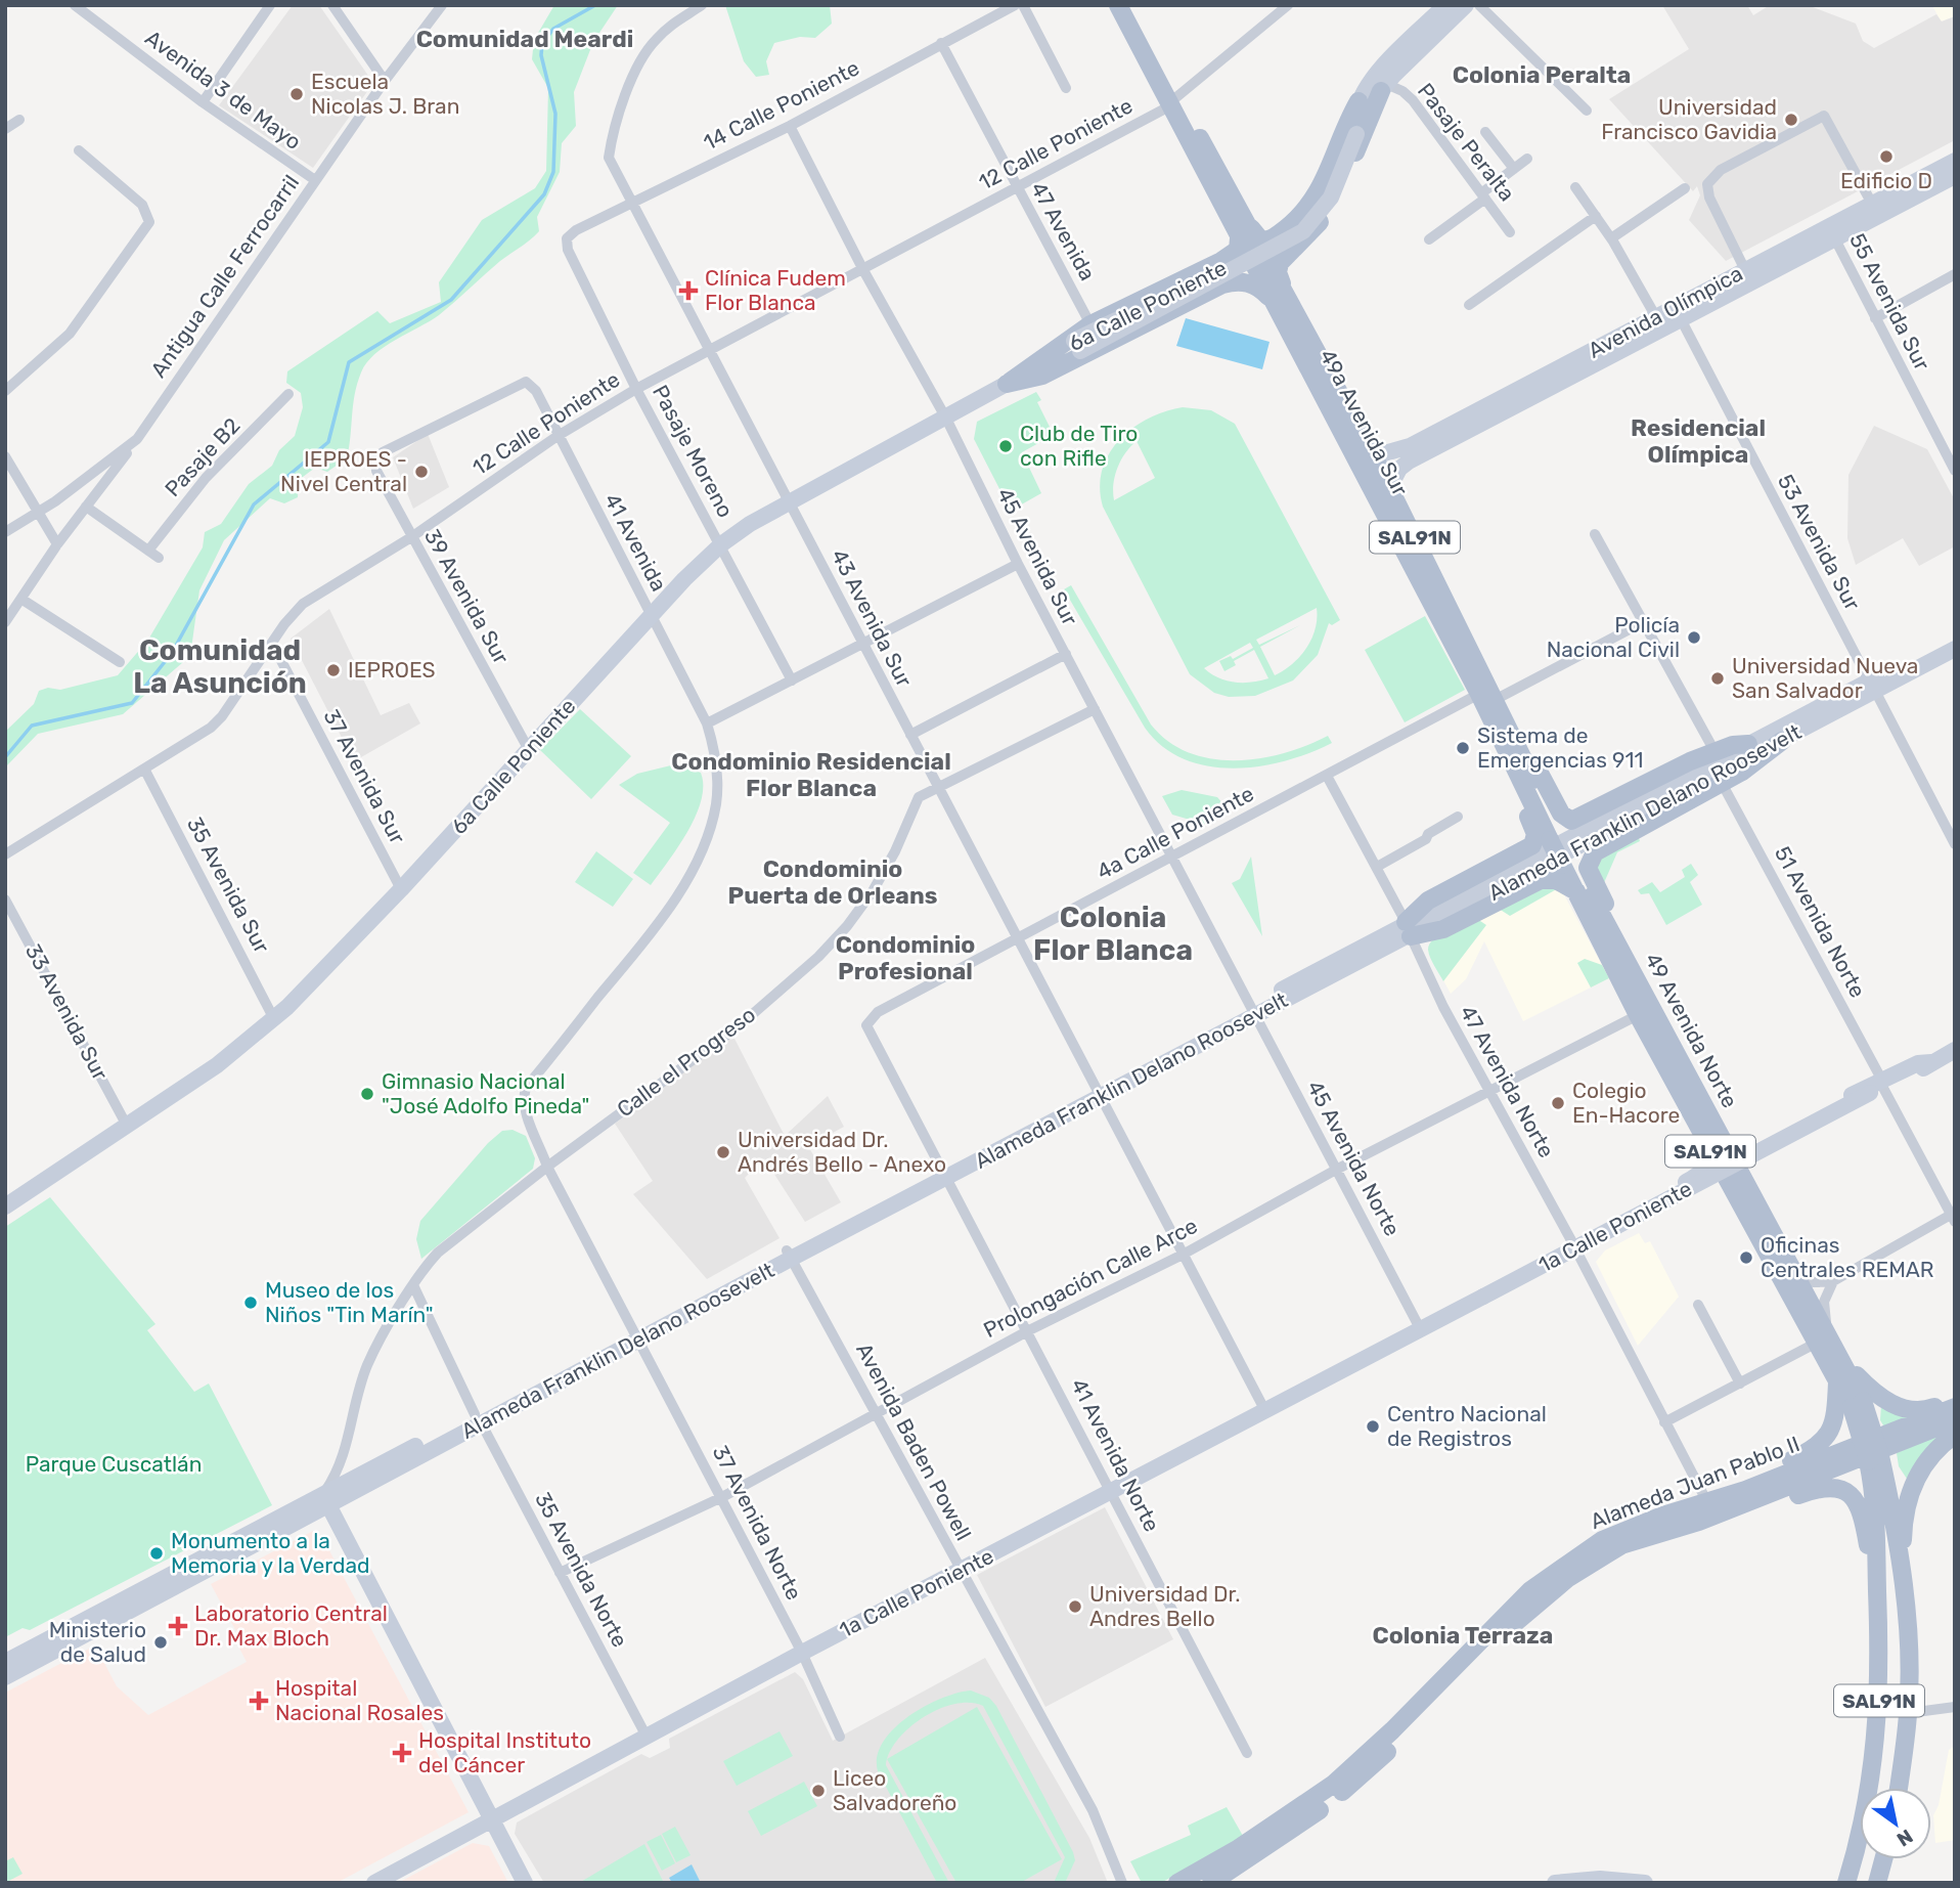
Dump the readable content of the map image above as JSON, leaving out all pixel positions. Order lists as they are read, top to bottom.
{
  "streets": {
    "main road": [
      "49a Avenida Sur",
      "SAL91N",
      "49 Avenida Norte",
      "Alameda Juan Pablo II"
    ],
    "street": [
      "Avenida 3 de Mayo",
      "14 Calle Poniente",
      "Pasaje Peralta",
      "12 Calle Poniente",
      "47 Avenida",
      "Antigua Calle Ferrocarril",
      "55 Avenida Sur",
      "6a Calle Poniente",
      "Avenida Olímpica",
      "Pasaje Moreno",
      "Pasaje B2",
      "41 Avenida",
      "53 Avenida Sur",
      "45 Avenida Sur",
      "39 Avenida Sur",
      "43 Avenida Sur",
      "37 Avenida Sur",
      "Alameda Franklin Delano Roosevelt",
      "4a Calle Poniente",
      "35 Avenida Sur",
      "51 Avenida Norte",
      "33 Avenida Sur",
      "Calle el Progreso",
      "47 Avenida Norte",
      "45 Avenida Norte",
      "1a Calle Poniente",
      "Prolongación Calle Arce",
      "Avenida Baden Powell",
      "41 Avenida Norte",
      "37 Avenida Norte",
      "35 Avenida Norte"
    ]
  },
  "crossings": [
    ["Avenida 3 de Mayo", "Antigua Calle Ferrocarril"],
    ["14 Calle Poniente", "47 Avenida"],
    ["14 Calle Poniente", "Pasaje Moreno"],
    ["14 Calle Poniente", "45 Avenida Sur"],
    ["14 Calle Poniente", "43 Avenida Sur"],
    ["12 Calle Poniente", "47 Avenida"],
    ["12 Calle Poniente", "49a Avenida Sur"],
    ["12 Calle Poniente", "Pasaje Moreno"],
    ["12 Calle Poniente", "41 Avenida"],
    ["12 Calle Poniente", "45 Avenida Sur"],
    ["12 Calle Poniente", "39 Avenida Sur"],
    ["12 Calle Poniente", "43 Avenida Sur"],
    ["12 Calle Poniente", "37 Avenida Sur"],
    ["12 Calle Poniente", "35 Avenida Sur"],
    ["55 Avenida Sur", "Avenida Olímpica"],
    ["6a Calle Poniente", "Pasaje Moreno"],
    ["6a Calle Poniente", "41 Avenida"],
    ["6a Calle Poniente", "45 Avenida Sur"],
    ["6a Calle Poniente", "39 Avenida Sur"],
    ["6a Calle Poniente", "43 Avenida Sur"],
    ["6a Calle Poniente", "37 Avenida Sur"],
    ["6a Calle Poniente", "35 Avenida Sur"],
    ["6a Calle Poniente", "33 Avenida Sur"],
    ["Avenida Olímpica", "49a Avenida Sur"],
    ["Avenida Olímpica", "53 Avenida Sur"],
    ["49a Avenida Sur", "4a Calle Poniente"],
    ["49a Avenida Sur", "49 Avenida Norte"],
    ["SAL91N", "49 Avenida Norte"],
    ["41 Avenida", "39 Avenida Sur"],
    ["41 Avenida", "Calle el Progreso"],
    ["53 Avenida Sur", "Alameda Franklin Delano Roosevelt"],
    ["45 Avenida Sur", "Alameda Franklin Delano Roosevelt"],
    ["45 Avenida Sur", "4a Calle Poniente"],
    ["45 Avenida Sur", "45 Avenida Norte"],
    ["43 Avenida Sur", "Alameda Franklin Delano Roosevelt"],
    ["43 Avenida Sur", "4a Calle Poniente"],
    ["43 Avenida Sur", "Calle el Progreso"],
    ["43 Avenida Sur", "1a Calle Poniente"],
    ["43 Avenida Sur", "Prolongación Calle Arce"],
    ["Alameda Franklin Delano Roosevelt", "Calle el Progreso"],
    ["Alameda Franklin Delano Roosevelt", "47 Avenida Norte"],
    ["Alameda Franklin Delano Roosevelt", "45 Avenida Norte"],
    ["Alameda Franklin Delano Roosevelt", "Avenida Baden Powell"],
    ["Alameda Franklin Delano Roosevelt", "41 Avenida Norte"],
    ["Alameda Franklin Delano Roosevelt", "37 Avenida Norte"],
    ["Alameda Franklin Delano Roosevelt", "35 Avenida Norte"],
    ["4a Calle Poniente", "47 Avenida Norte"],
    ["4a Calle Poniente", "41 Avenida Norte"],
    ["51 Avenida Norte", "1a Calle Poniente"],
    ["49 Avenida Norte", "1a Calle Poniente"],
    ["49 Avenida Norte", "Prolongación Calle Arce"],
    ["47 Avenida Norte", "1a Calle Poniente"],
    ["47 Avenida Norte", "Prolongación Calle Arce"],
    ["47 Avenida Norte", "Alameda Juan Pablo II"],
    ["45 Avenida Norte", "1a Calle Poniente"],
    ["45 Avenida Norte", "Prolongación Calle Arce"],
    ["1a Calle Poniente", "Avenida Baden Powell"],
    ["1a Calle Poniente", "41 Avenida Norte"],
    ["1a Calle Poniente", "37 Avenida Norte"],
    ["1a Calle Poniente", "35 Avenida Norte"],
    ["Prolongación Calle Arce", "Avenida Baden Powell"],
    ["Prolongación Calle Arce", "41 Avenida Norte"],
    ["Prolongación Calle Arce", "37 Avenida Norte"],
    ["Prolongación Calle Arce", "35 Avenida Norte"]
  ],
  "districts": [
    "Comunidad Meardi",
    "Colonia Peralta",
    "Residencial Olímpica",
    "Comunidad La Asunción",
    "Condominio Residencial Flor Blanca",
    "Condominio Puerta de Orleans",
    "Colonia Flor Blanca",
    "Condominio Profesional",
    "Colonia Terraza"
  ],
  "parks": ["Parque Cuscatlán"],
  "places": {
    "other": [
      "Escuela Nicolas J. Bran",
      "Universidad Francisco Gavidia",
      "Edificio D",
      "Club de Tiro con Rifle",
      "IEPROES - Nivel Central",
      "Policía Nacional Civil",
      "IEPROES",
      "Universidad Nueva San Salvador",
      "Sistema de Emergencias 911",
      "Gimnasio Nacional \"José Adolfo Pineda\"",
      "Colegio En-Hacore",
      "Universidad Dr. Andrés Bello - Anexo",
      "Oficinas Centrales REMAR",
      "Museo de los Niños \"Tin Marín\"",
      "Centro Nacional de Registros",
      "Monumento a la Memoria y la Verdad",
      "Universidad Dr. Andres Bello",
      "Ministerio de Salud",
      "Liceo Salvadoreño"
    ],
    "health": [
      "Clínica Fudem Flor Blanca",
      "Laboratorio Central Dr. Max Bloch",
      "Hospital Nacional Rosales",
      "Hospital Instituto del Cáncer"
    ]
  },
  "north": "bottom right"
}
